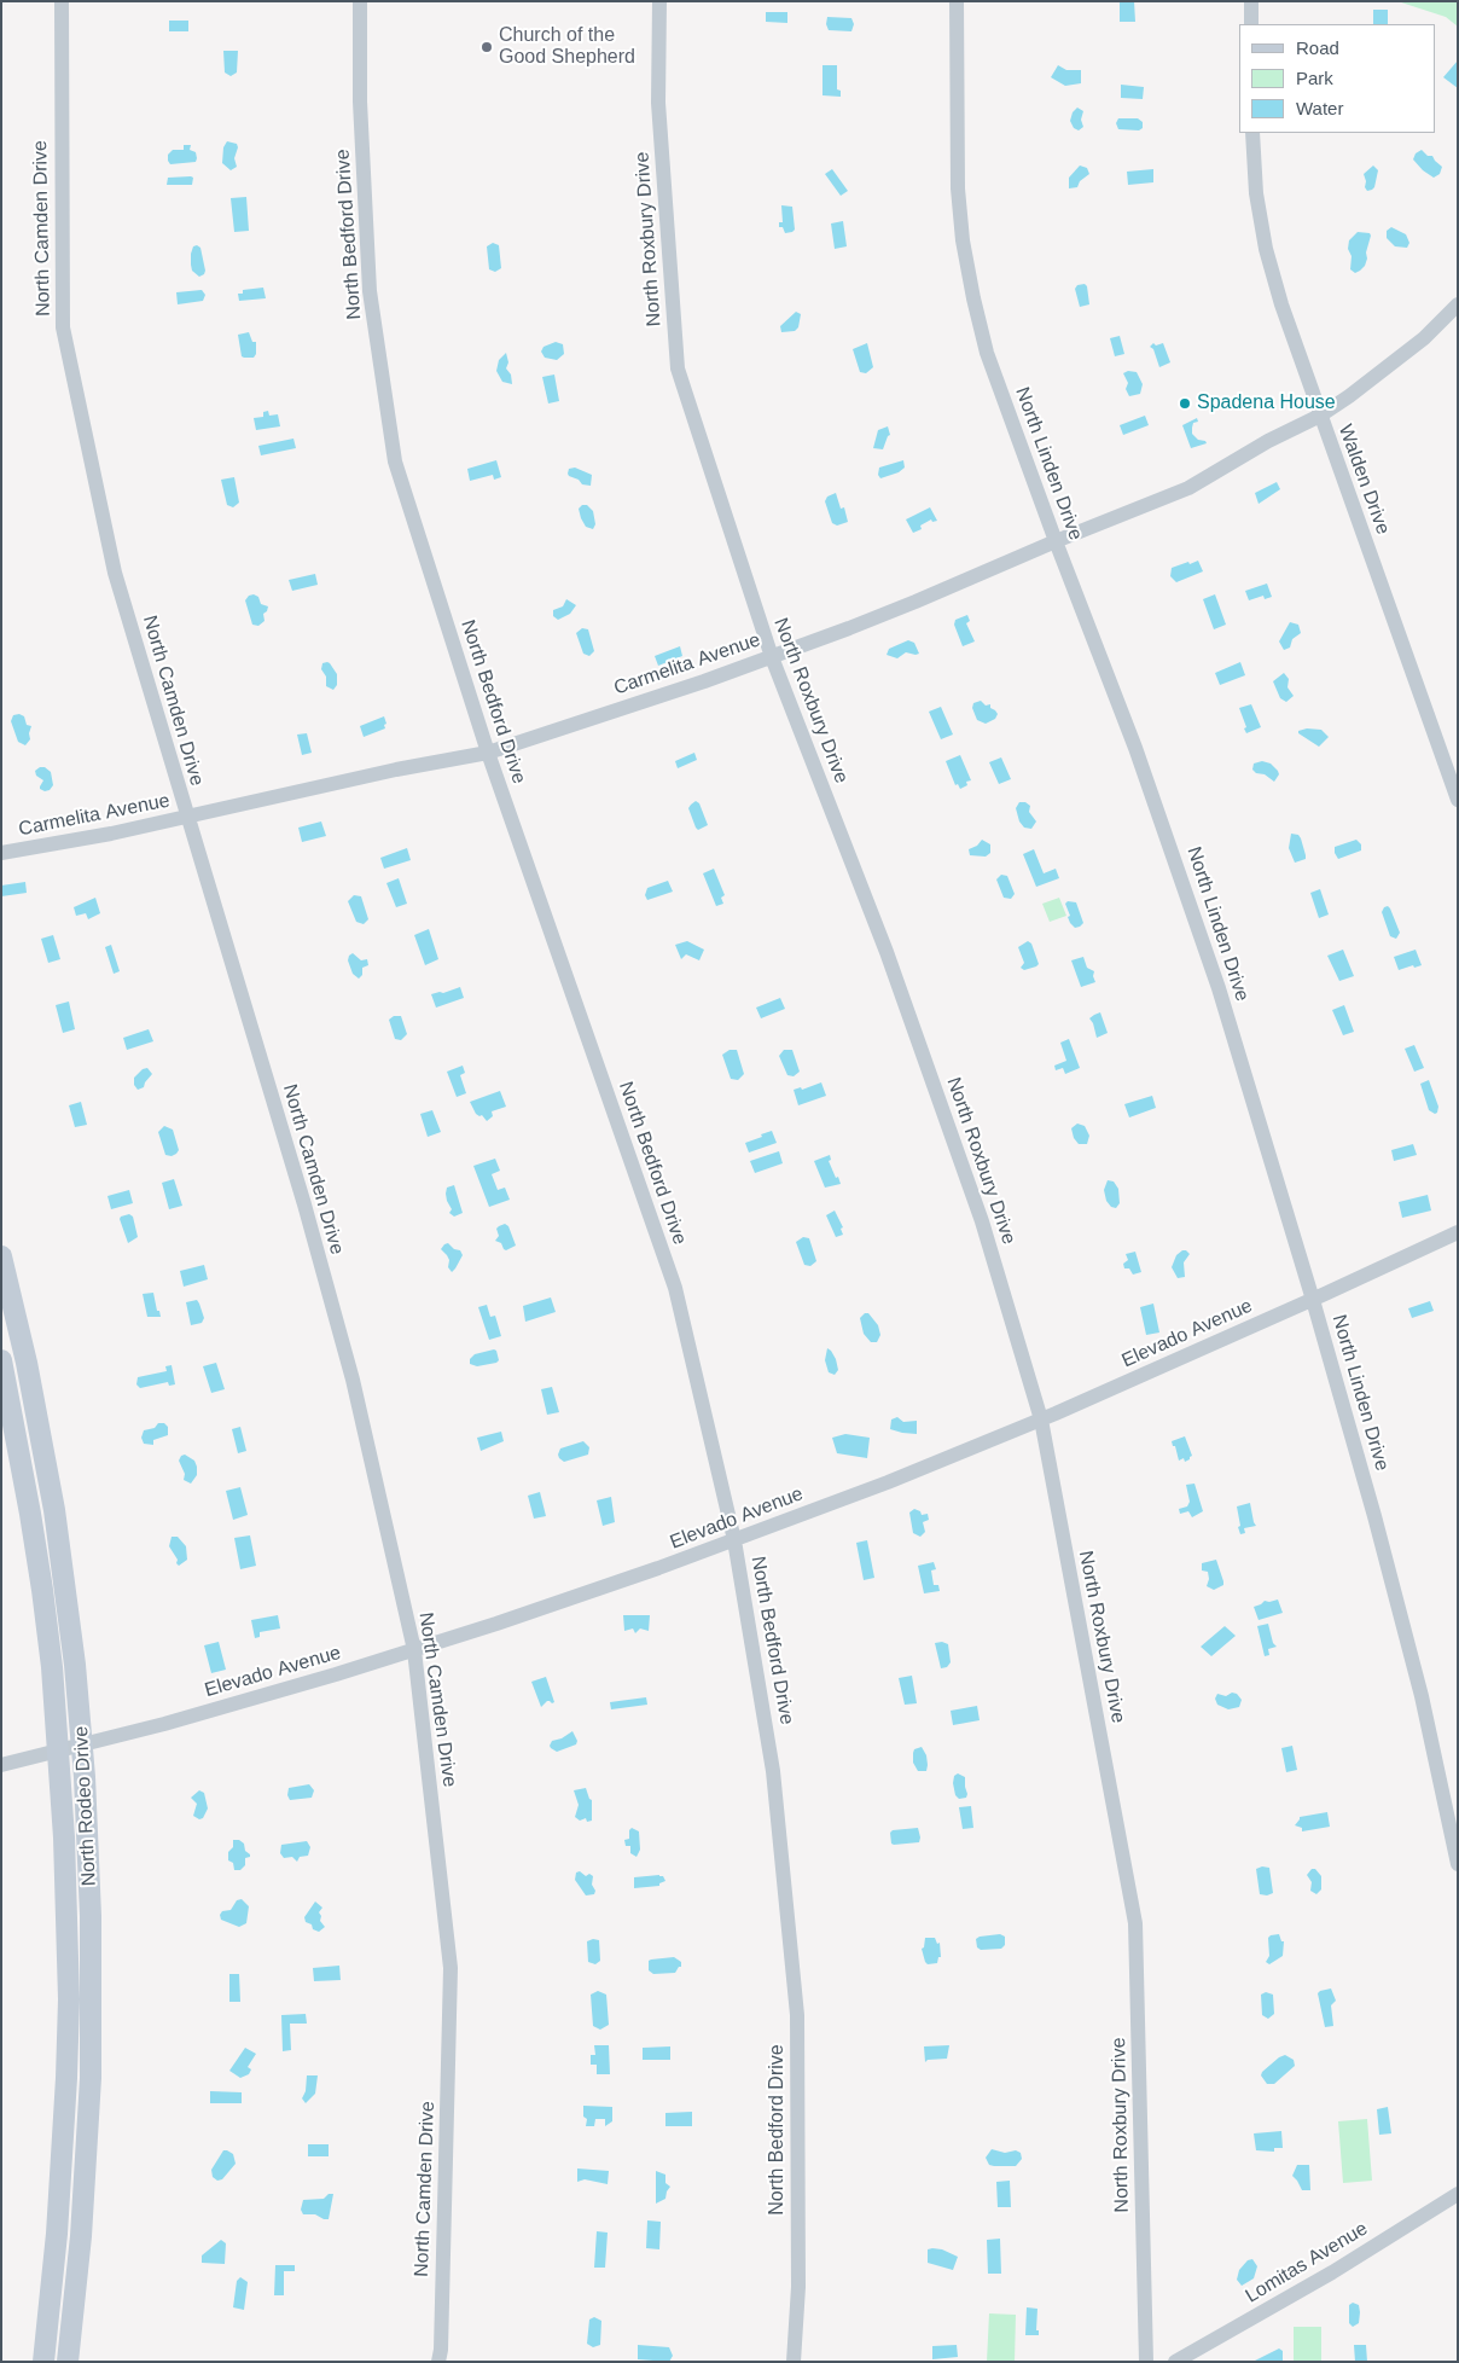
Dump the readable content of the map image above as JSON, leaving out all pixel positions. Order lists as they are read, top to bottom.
{
  "streets": {
    "street": [
      "North Camden Drive",
      "North Bedford Drive",
      "North Roxbury Drive",
      "North Linden Drive",
      "Walden Drive",
      "Carmelita Avenue",
      "Elevado Avenue",
      "North Rodeo Drive",
      "Lomitas Avenue"
    ]
  },
  "crossings": [
    ["North Camden Drive", "Carmelita Avenue"],
    ["North Camden Drive", "Elevado Avenue"],
    ["North Bedford Drive", "Carmelita Avenue"],
    ["North Bedford Drive", "Elevado Avenue"],
    ["North Roxbury Drive", "Carmelita Avenue"],
    ["North Roxbury Drive", "Elevado Avenue"],
    ["North Linden Drive", "Carmelita Avenue"],
    ["North Linden Drive", "Elevado Avenue"],
    ["Walden Drive", "Carmelita Avenue"],
    ["Elevado Avenue", "North Rodeo Drive"]
  ],
  "places": ["Church of the Good Shepherd", "Spadena House"],
  "legend": ["Road", "Park", "Water"]
}
